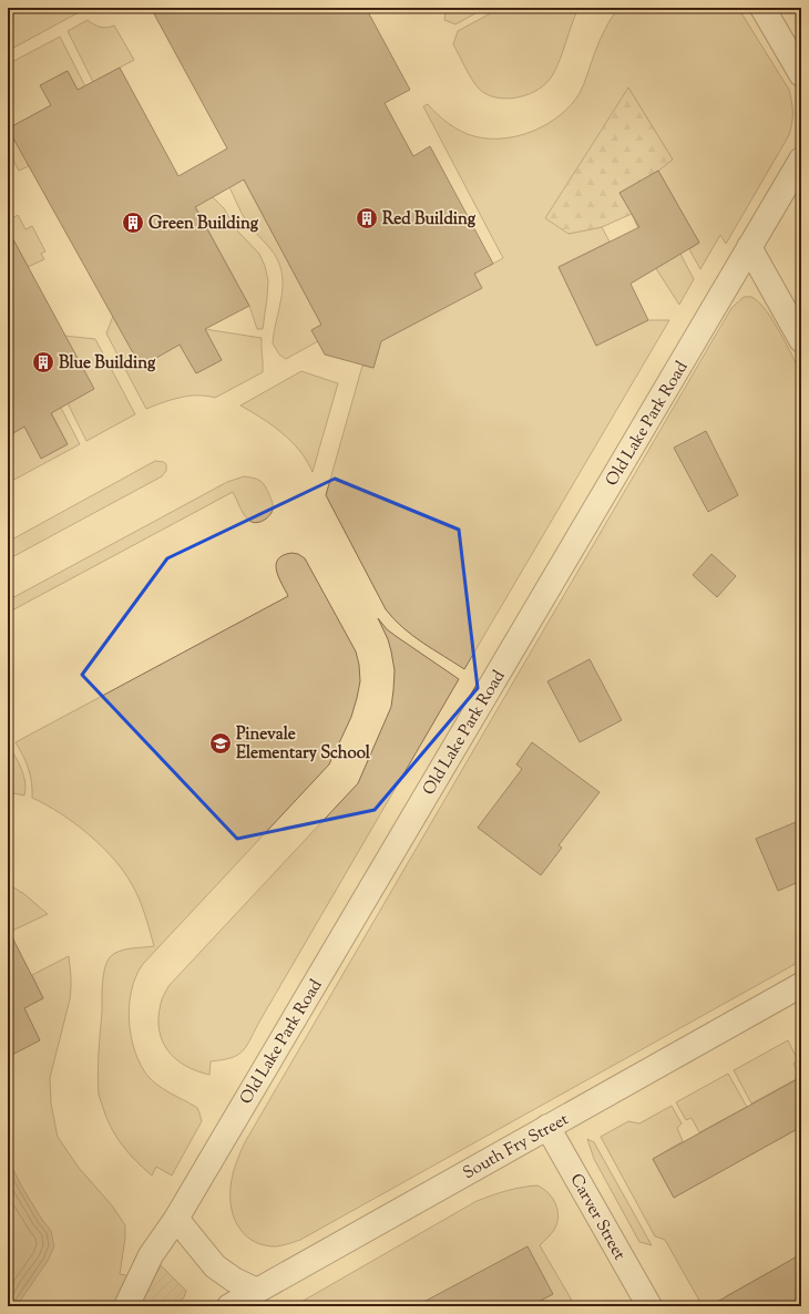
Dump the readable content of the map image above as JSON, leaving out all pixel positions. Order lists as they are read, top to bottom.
{
  "streets": {
    "street": ["Old Lake Park Road", "South Fry Street", "Carver Street"]
  },
  "crossings": [
    ["South Fry Street", "Carver Street"]
  ],
  "places": {
    "building": ["Red Building", "Green Building", "Blue Building"],
    "school or university": ["Pinevale Elementary School"]
  }
}
